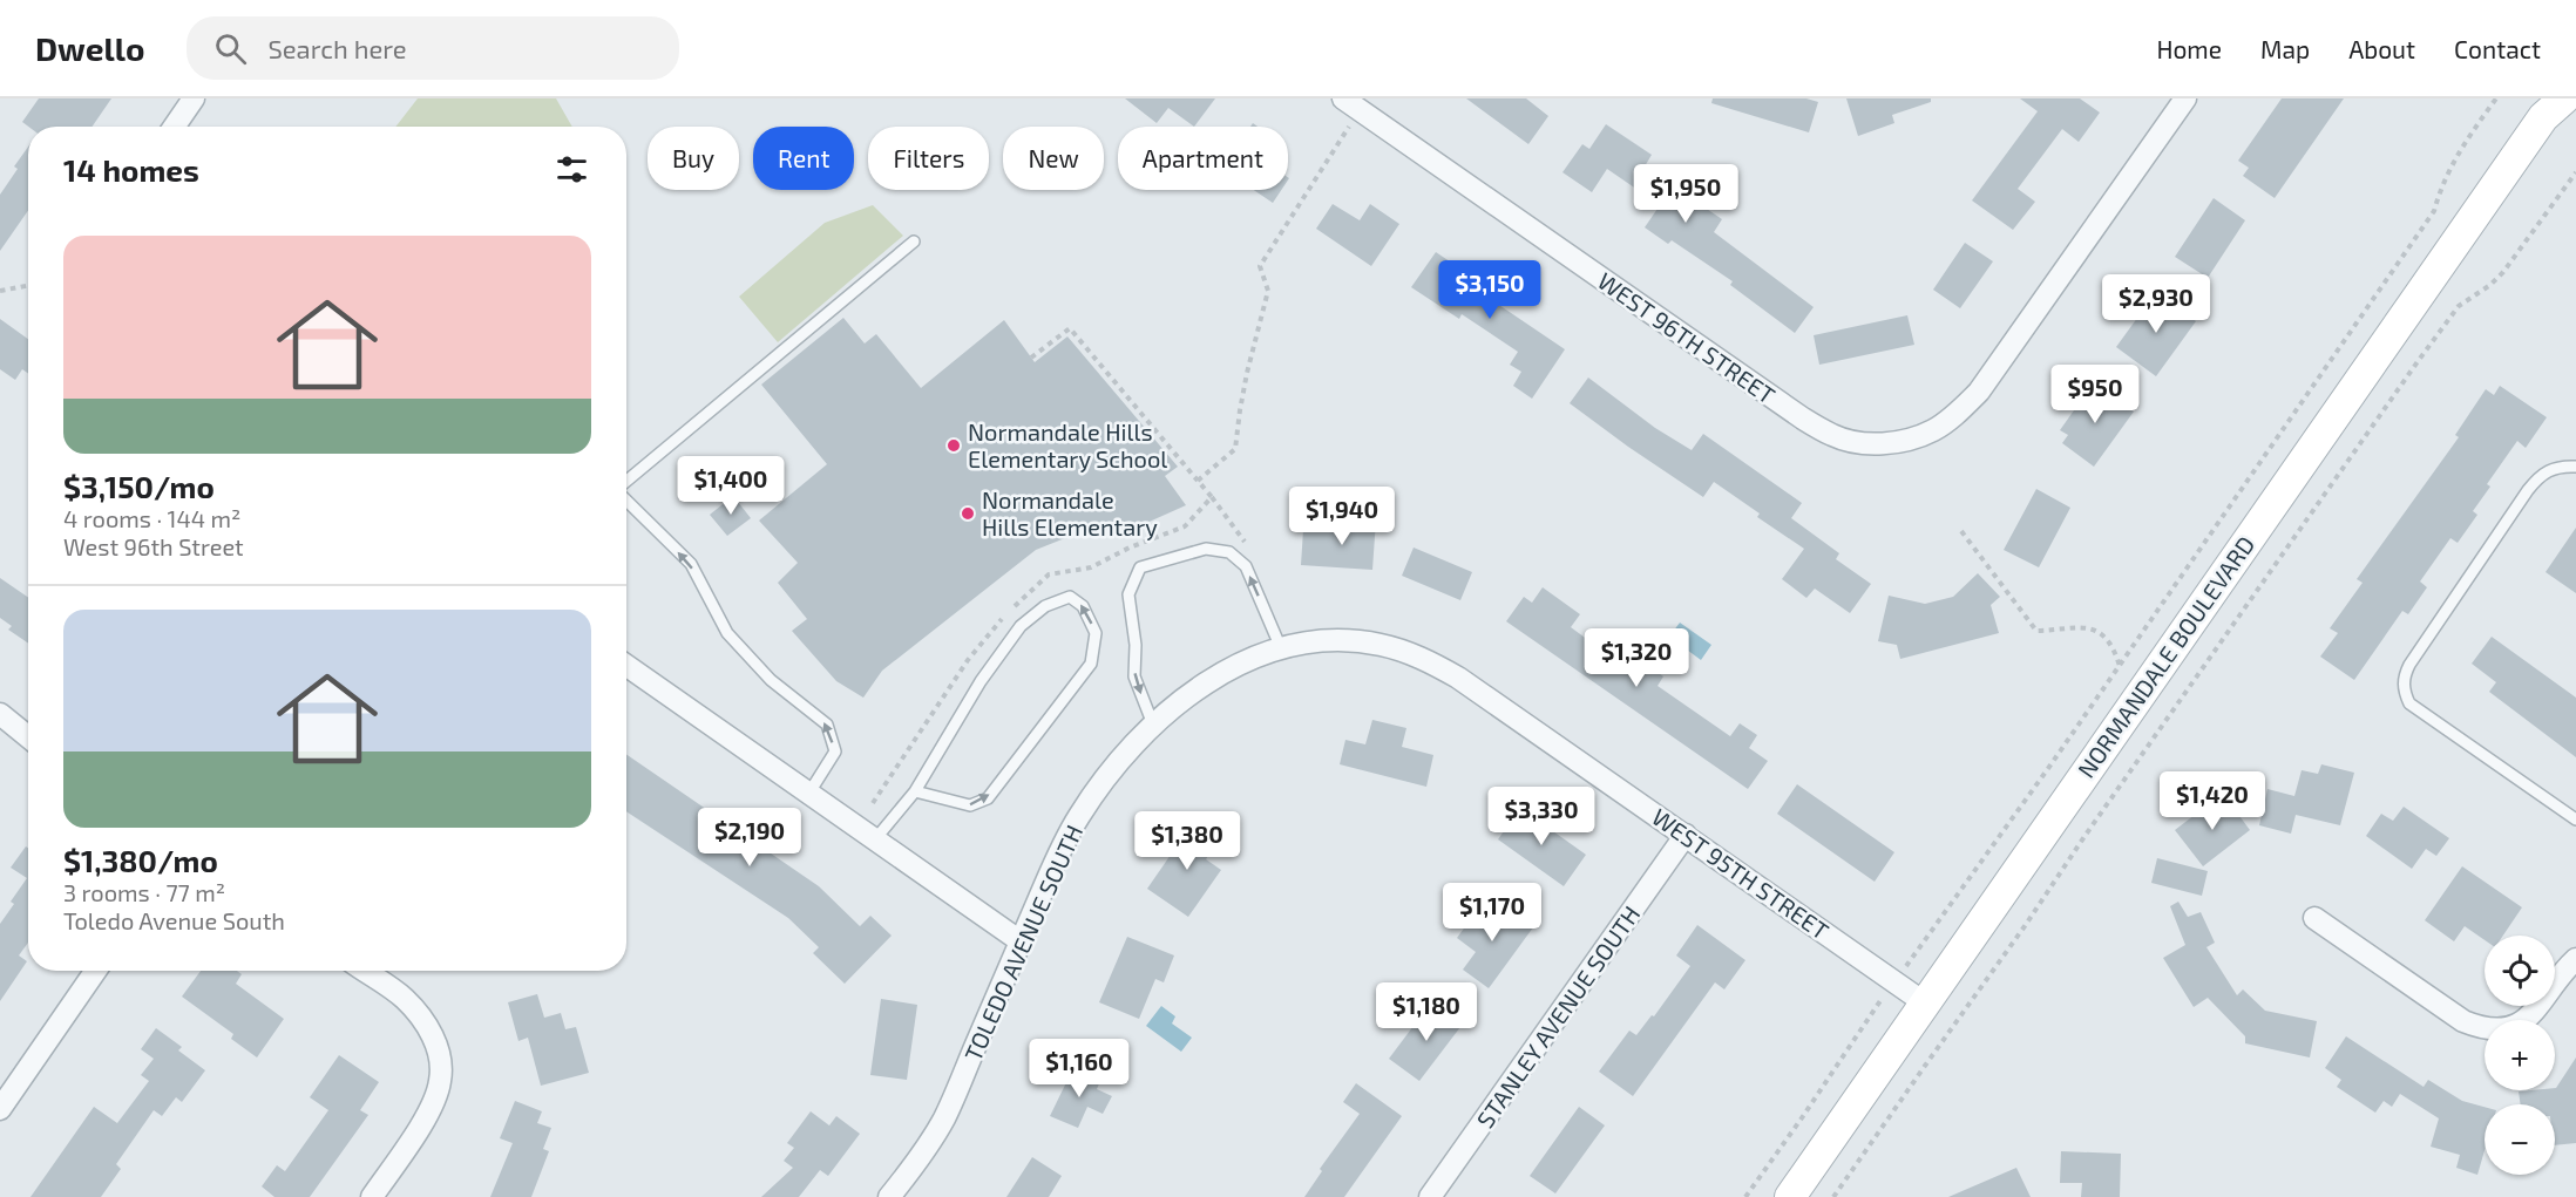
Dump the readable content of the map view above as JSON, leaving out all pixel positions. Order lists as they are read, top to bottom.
{
  "streets": {
    "main road": ["NORMANDALE BOULEVARD"],
    "street": [
      "WEST 96TH STREET",
      "WEST 95TH STREET",
      "TOLEDO AVENUE SOUTH",
      "STANLEY AVENUE SOUTH"
    ]
  },
  "crossings": [
    ["NORMANDALE BOULEVARD", "WEST 95TH STREET"],
    ["WEST 95TH STREET", "TOLEDO AVENUE SOUTH"],
    ["WEST 95TH STREET", "STANLEY AVENUE SOUTH"]
  ],
  "places": ["Normandale Hills Elementary School", "Normandale Hills Elementary"],
  "page": {
    "header": "Dwello",
    "search": "Search here",
    "nav": [
      "Home",
      "Map",
      "About",
      "Contact"
    ],
    "chip": [
      "Buy",
      "Rent",
      "Filters",
      "New",
      "Apartment"
    ],
    "heading": "14 homes",
    "price": [
      "$1,950",
      "$3,150",
      "$2,930",
      "$950",
      "$1,400",
      "$1,940",
      "$1,320",
      "$1,420",
      "$3,330",
      "$2,190",
      "$1,380",
      "$1,170",
      "$1,180",
      "$1,160"
    ],
    "list": [
      {
        "name": "$3,150/mo",
        "note": "4 rooms · 144 m² · West 96th Street"
      },
      {
        "name": "$1,380/mo",
        "note": "3 rooms · 77 m² · Toledo Avenue South"
      }
    ],
    "map_buttons": ["+", "−"]
  }
}
